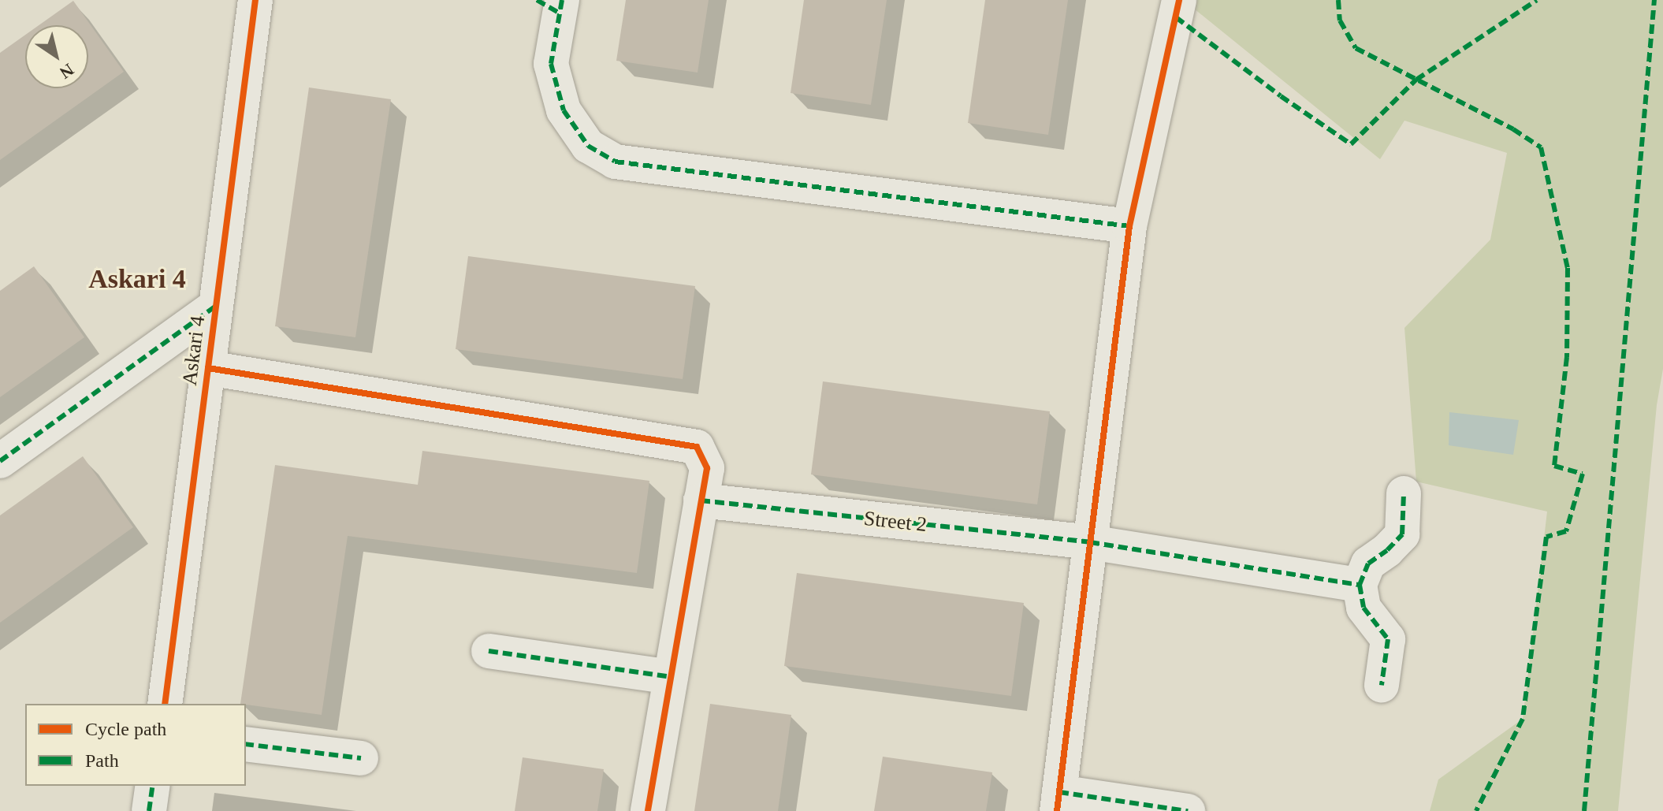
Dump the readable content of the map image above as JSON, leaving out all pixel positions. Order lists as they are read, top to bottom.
{
  "streets": {
    "street": ["Askari 4", "Street 2"]
  },
  "districts": ["Askari 4"],
  "legend": ["Cycle path", "Path"],
  "north": "bottom right"
}
